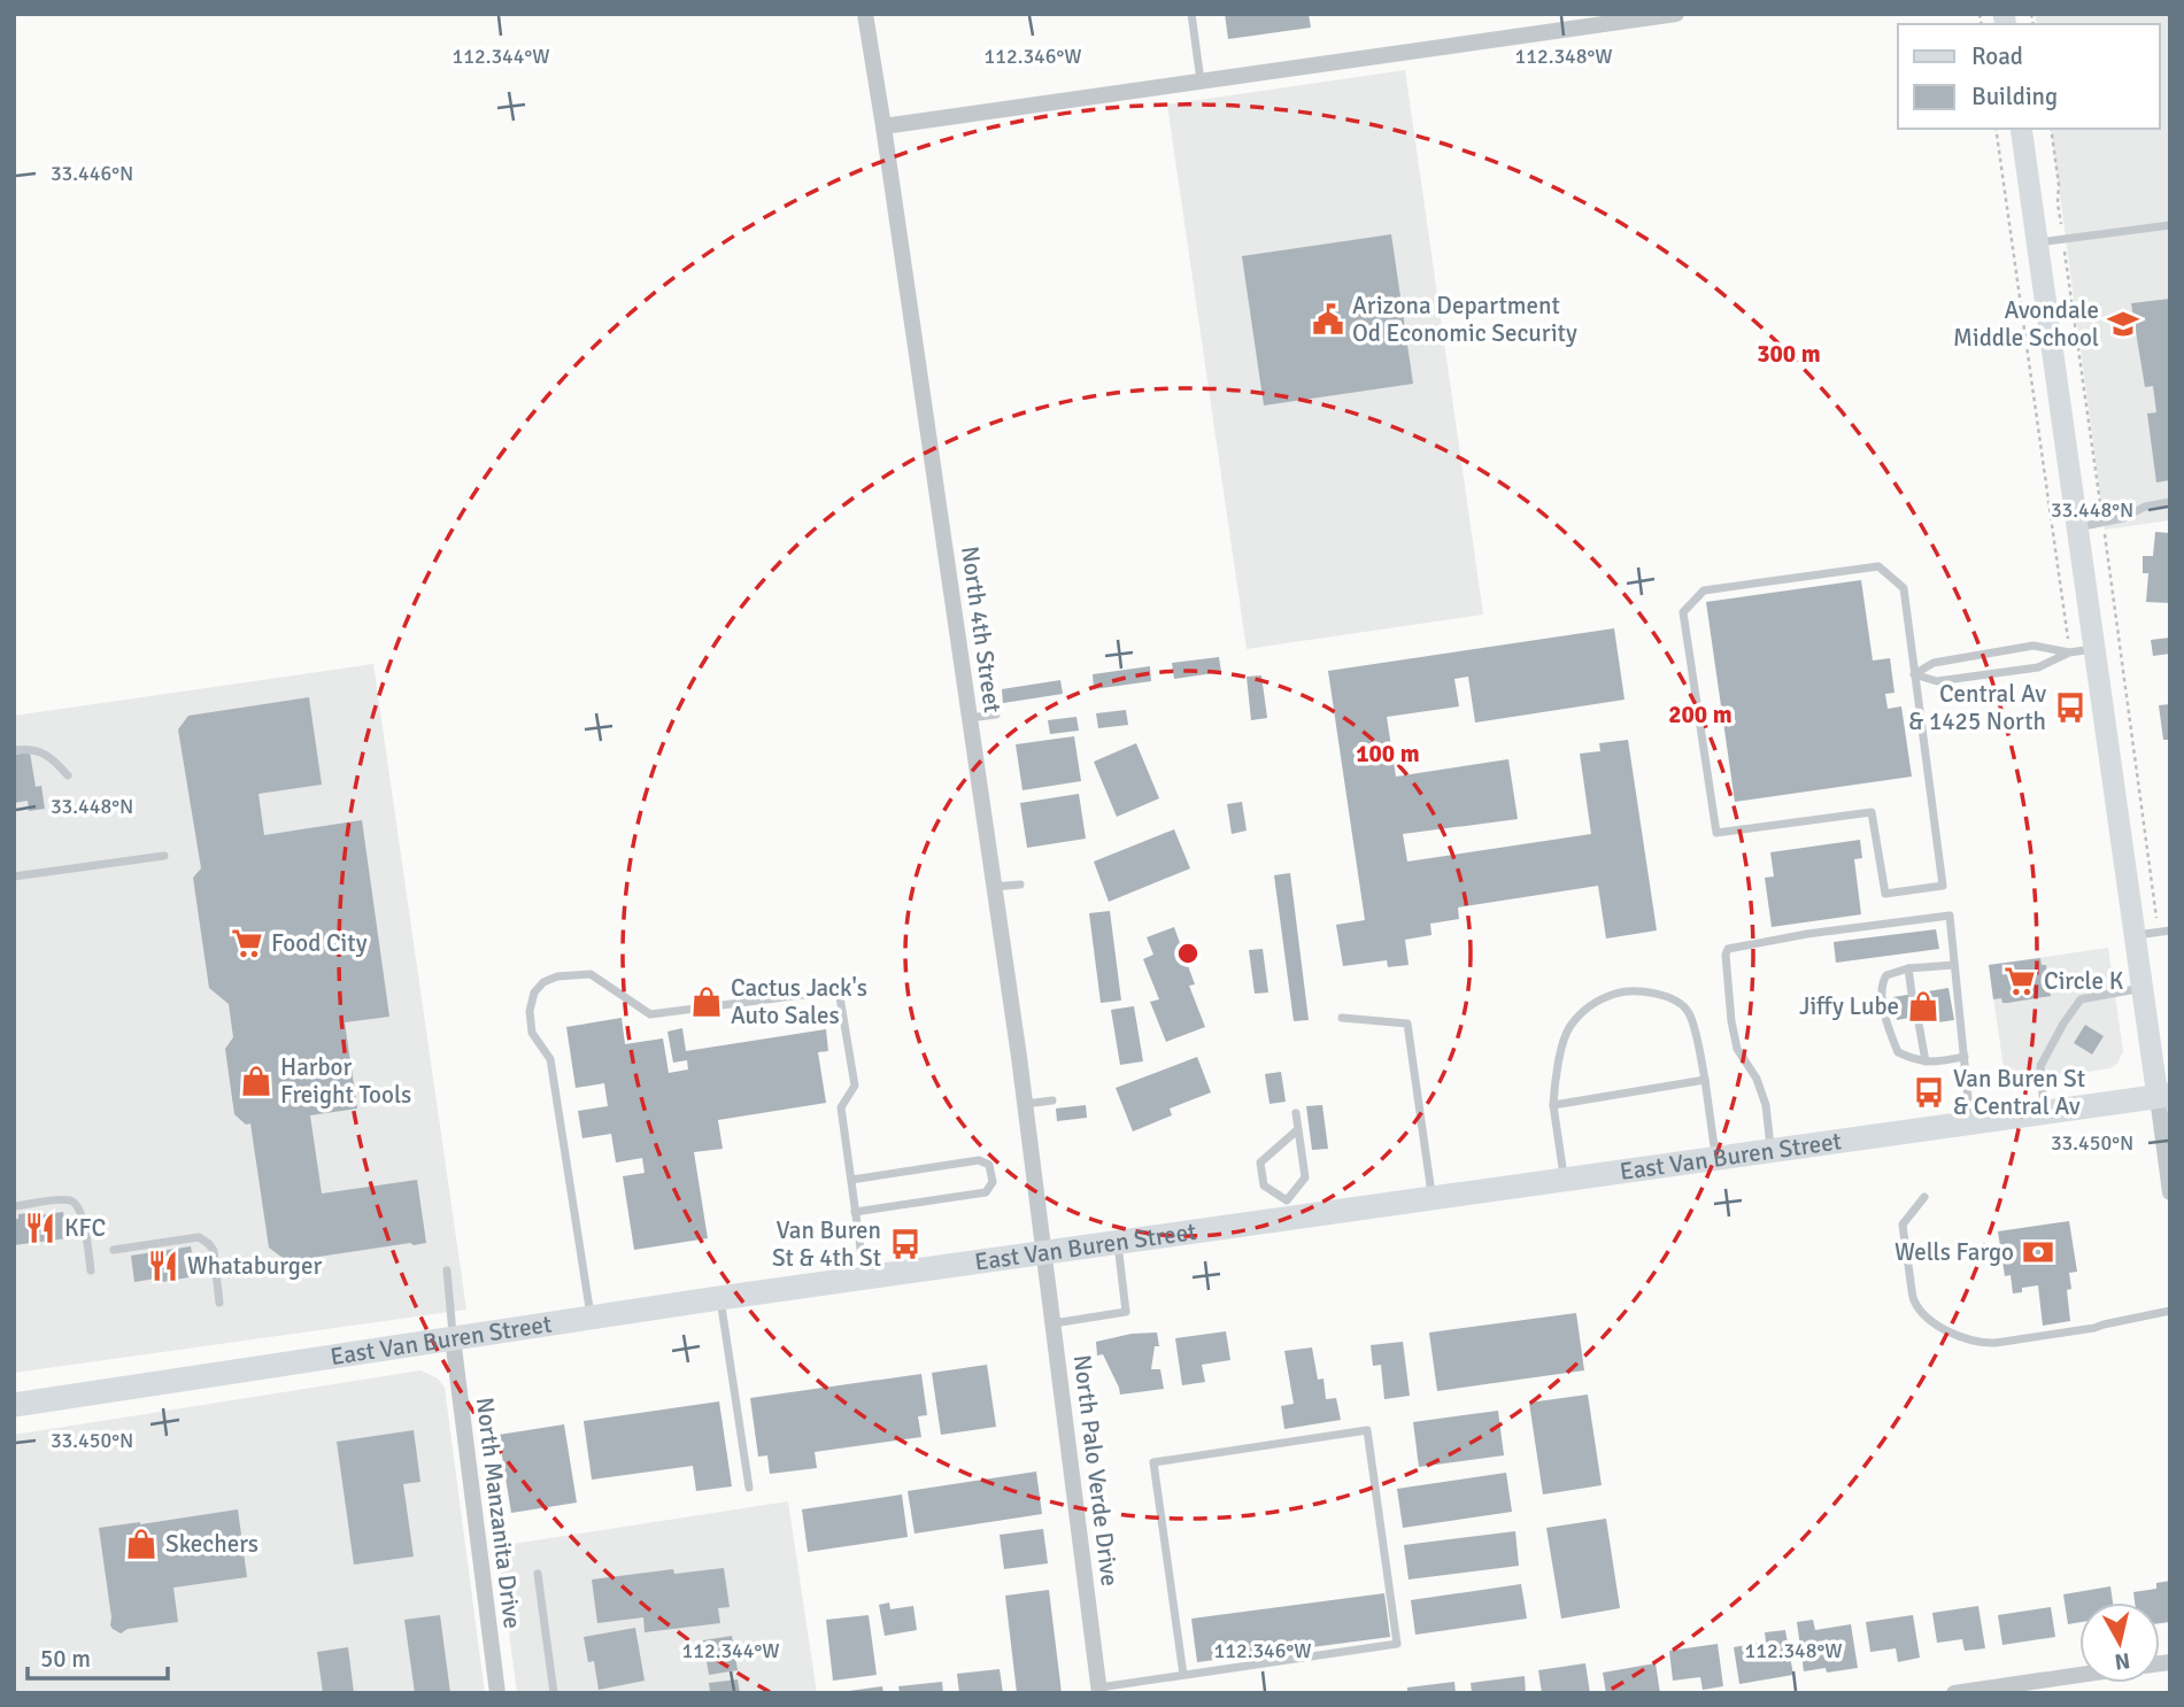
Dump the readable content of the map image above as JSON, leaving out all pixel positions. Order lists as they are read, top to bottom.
{
  "streets": {
    "main road": ["East Van Buren Street"],
    "street": ["North 4th Street", "North Palo Verde Drive", "North Manzanita Drive"]
  },
  "crossings": [
    ["North 4th Street", "East Van Buren Street"],
    ["North 4th Street", "North Palo Verde Drive"],
    ["East Van Buren Street", "North Palo Verde Drive"],
    ["East Van Buren Street", "North Manzanita Drive"]
  ],
  "places": {
    "public building": ["Arizona Department Od Economic Security"],
    "school or university": ["Avondale Middle School"],
    "bus stop": ["Central Av & 1425 North", "Van Buren St & Central Av", "Van Buren St & 4th St"],
    "supermarket": ["Food City", "Circle K"],
    "shop": [
      "Cactus Jack's Auto Sales",
      "Jiffy Lube",
      "Harbor Freight Tools",
      "Skechers"
    ],
    "restaurant": ["KFC", "Whataburger"],
    "bank": ["Wells Fargo"]
  },
  "legend": ["Road", "Building"],
  "scale_bar": "50 m",
  "north": "bottom",
  "coordinates": [
    "112.344°W",
    "112.346°W",
    "112.348°W",
    "33.446°N",
    "33.448°N",
    "33.450°N"
  ],
  "rings": ["300 m", "200 m", "100 m"]
}
